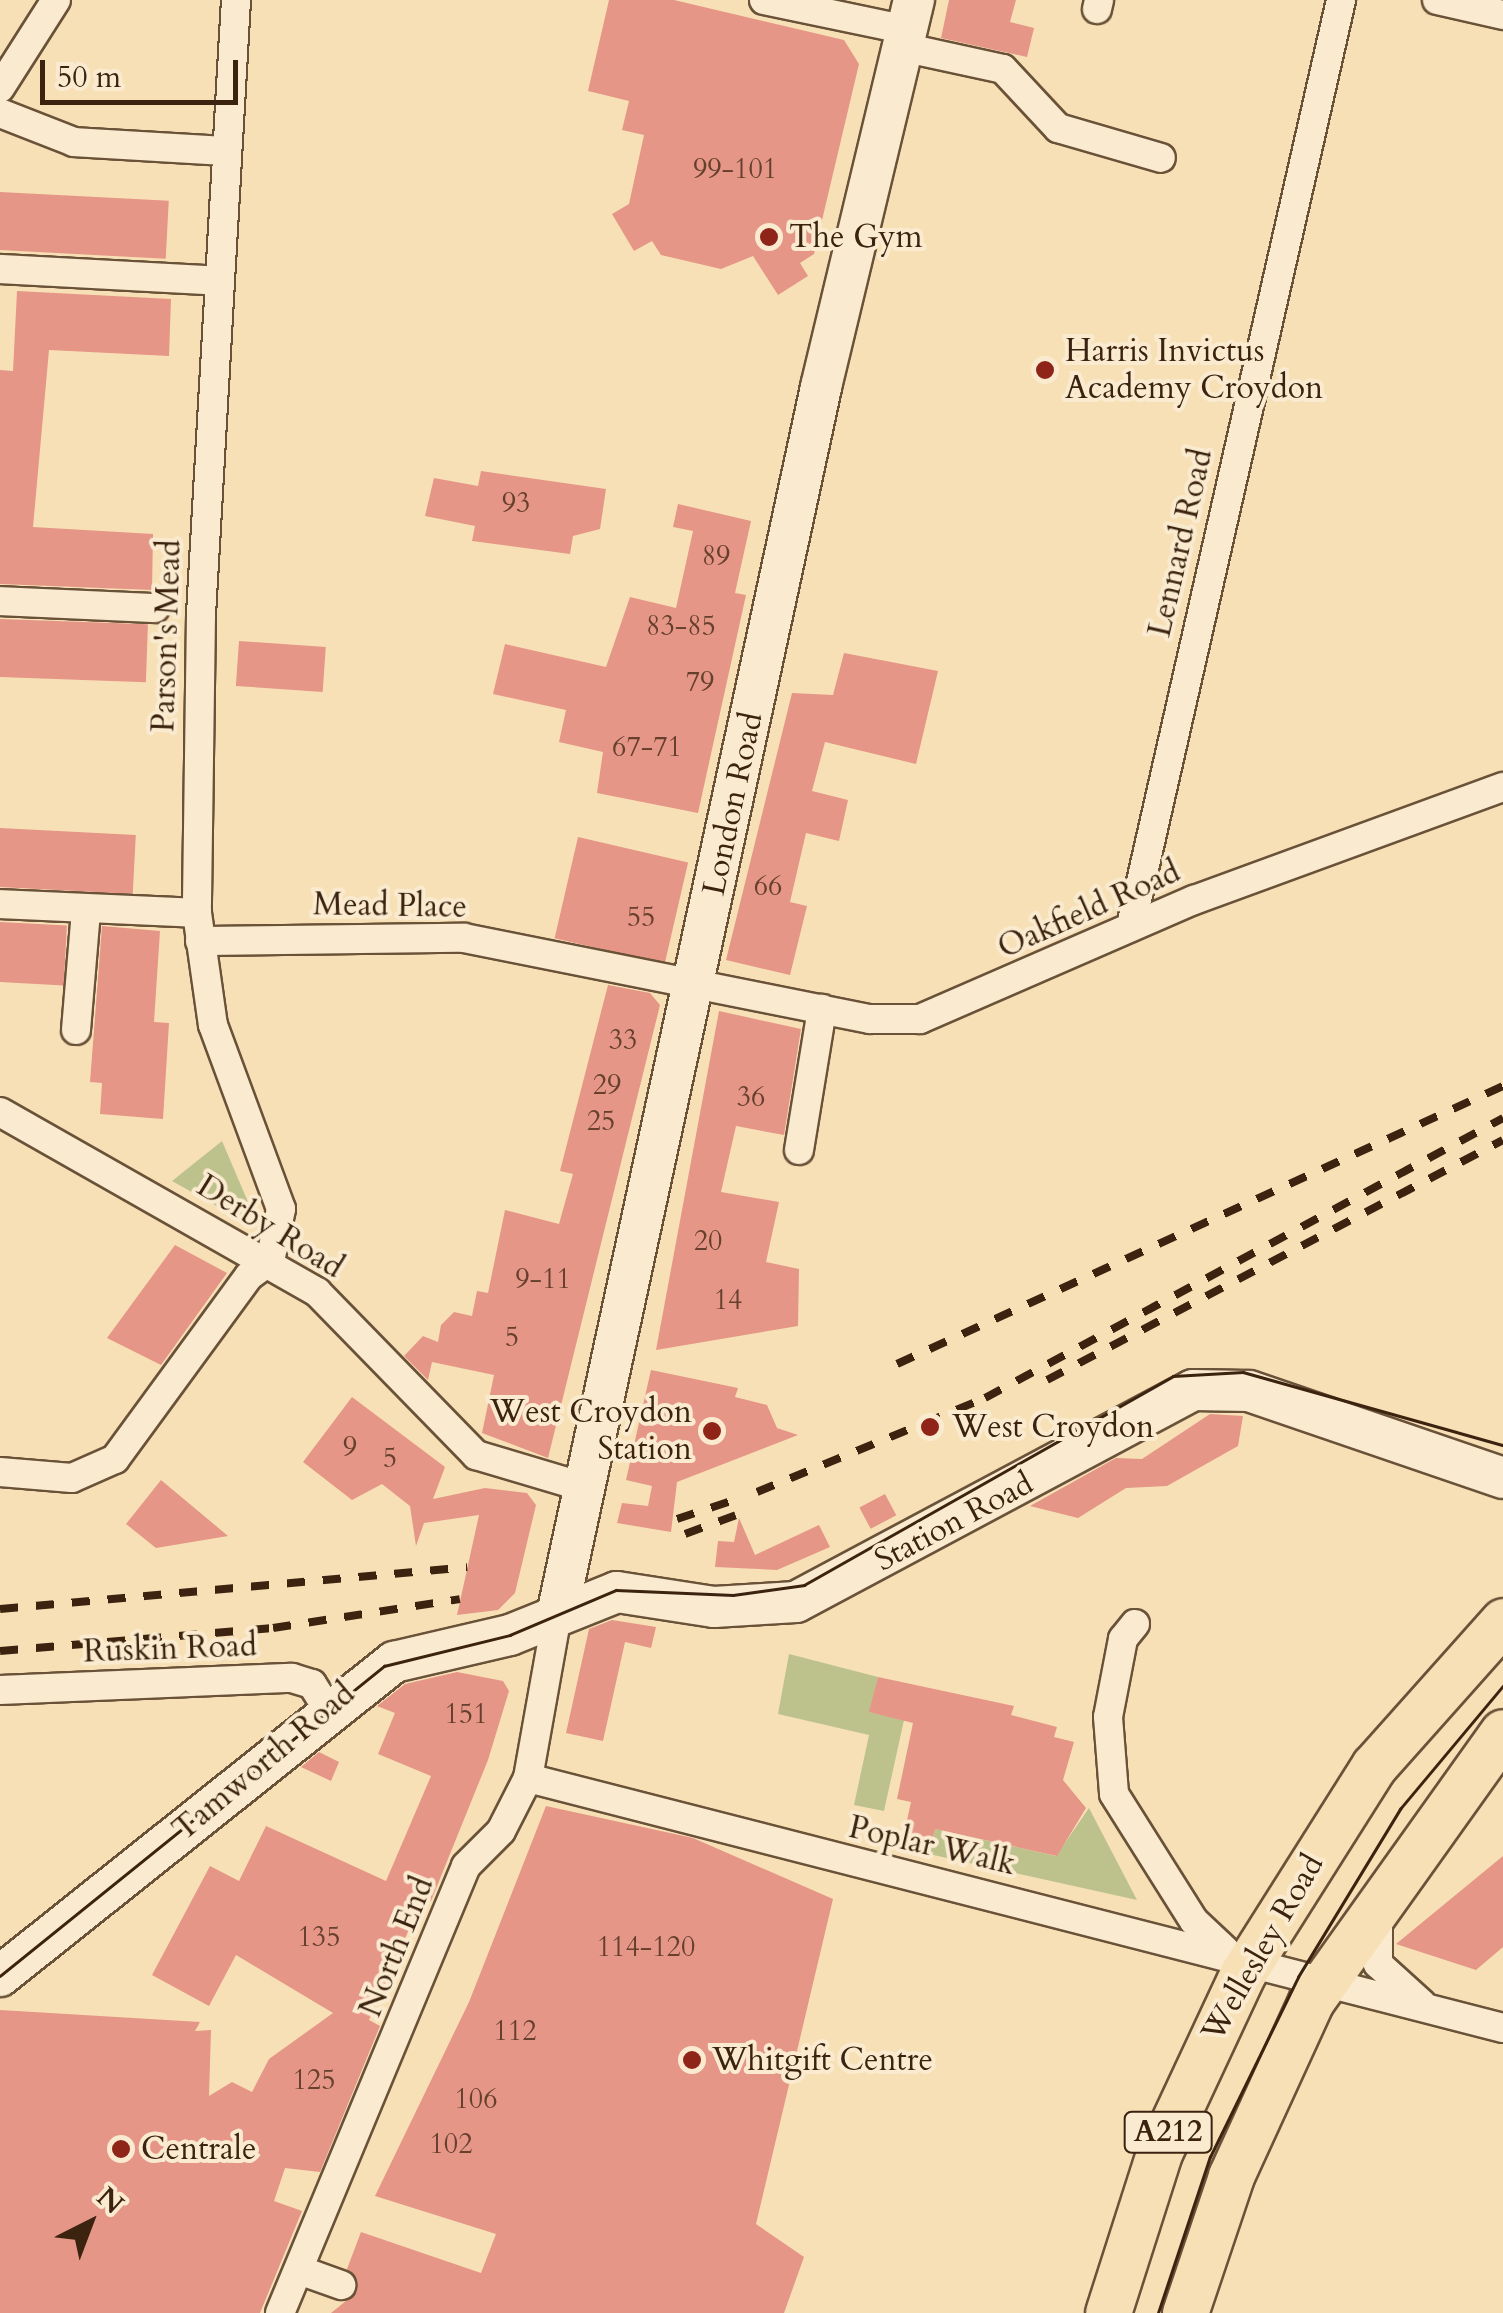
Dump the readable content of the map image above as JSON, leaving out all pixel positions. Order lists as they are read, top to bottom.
{
  "streets": {
    "main road": ["Wellesley Road", "A212"],
    "street": [
      "Lennard Road",
      "Parson's Mead",
      "London Road",
      "Mead Place",
      "Oakfield Road",
      "Derby Road",
      "Station Road",
      "Ruskin Road",
      "Tamworth Road",
      "Poplar Walk",
      "North End"
    ]
  },
  "crossings": [
    ["Lennard Road", "Oakfield Road"],
    ["Parson's Mead", "Mead Place"],
    ["Parson's Mead", "Derby Road"],
    ["London Road", "Mead Place"],
    ["London Road", "Oakfield Road"],
    ["London Road", "Derby Road"],
    ["London Road", "Station Road"],
    ["London Road", "Tamworth Road"],
    ["London Road", "North End"],
    ["Mead Place", "Oakfield Road"],
    ["Station Road", "Tamworth Road"],
    ["Station Road", "North End"],
    ["Ruskin Road", "Tamworth Road"],
    ["Tamworth Road", "North End"],
    ["Poplar Walk", "North End"],
    ["Poplar Walk", "Wellesley Road"],
    ["Poplar Walk", "A212"]
  ],
  "places": [
    "The Gym",
    "Harris Invictus Academy Croydon",
    "West Croydon",
    "West Croydon Station",
    "Whitgift Centre",
    "Centrale"
  ],
  "house_numbers": [
    "99-101",
    "93",
    "89",
    "83-85",
    "79",
    "67-71",
    "66",
    "55",
    "33",
    "29",
    "36",
    "25",
    "20",
    "9-11",
    "14",
    "5",
    "9",
    "5",
    "151",
    "135",
    "114-120",
    "112",
    "125",
    "106",
    "102"
  ],
  "scale_bar": "50 m",
  "north": "top right"
}
